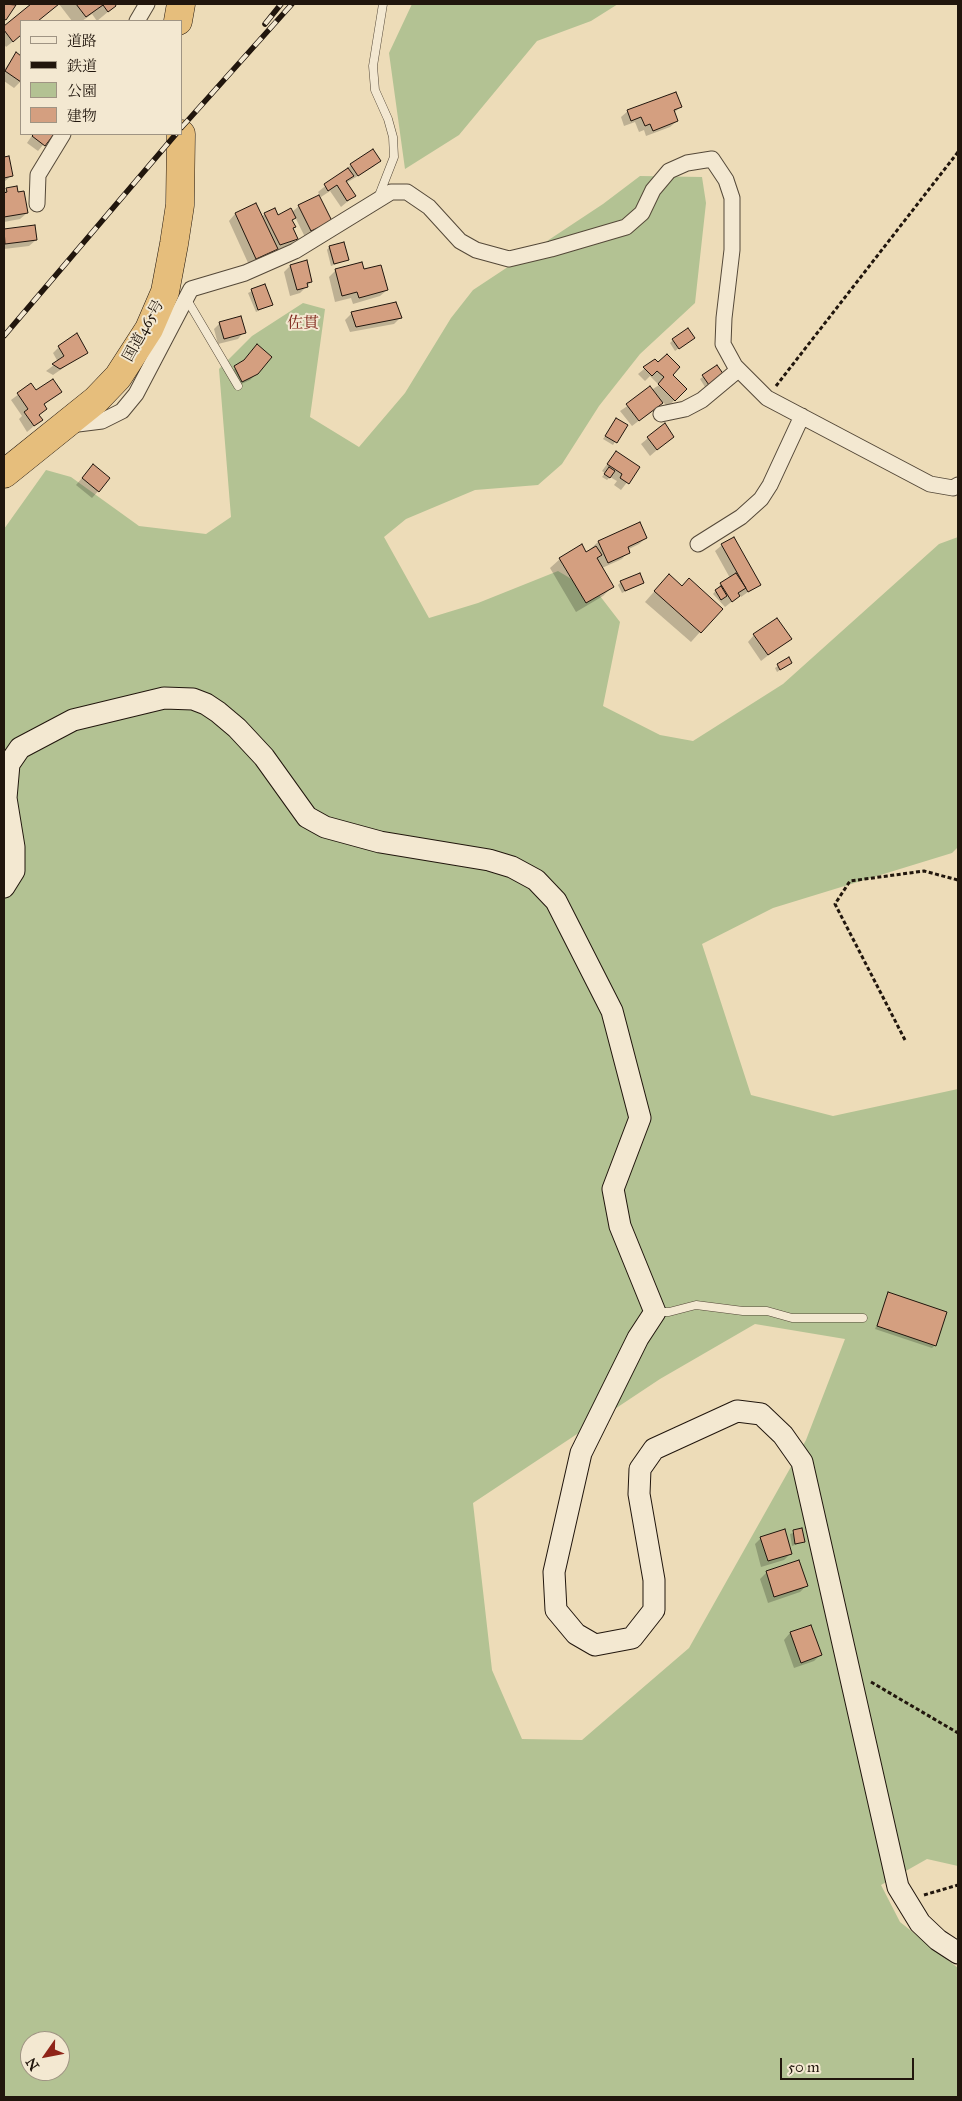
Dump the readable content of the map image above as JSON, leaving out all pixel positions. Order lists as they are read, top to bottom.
{
  "streets": {
    "highway": ["国道465号"]
  },
  "districts": ["佐貫"],
  "legend": [
    "道路",
    "鉄道",
    "公園",
    "建物"
  ],
  "scale_bar": "50 m",
  "north": "bottom left"
}
